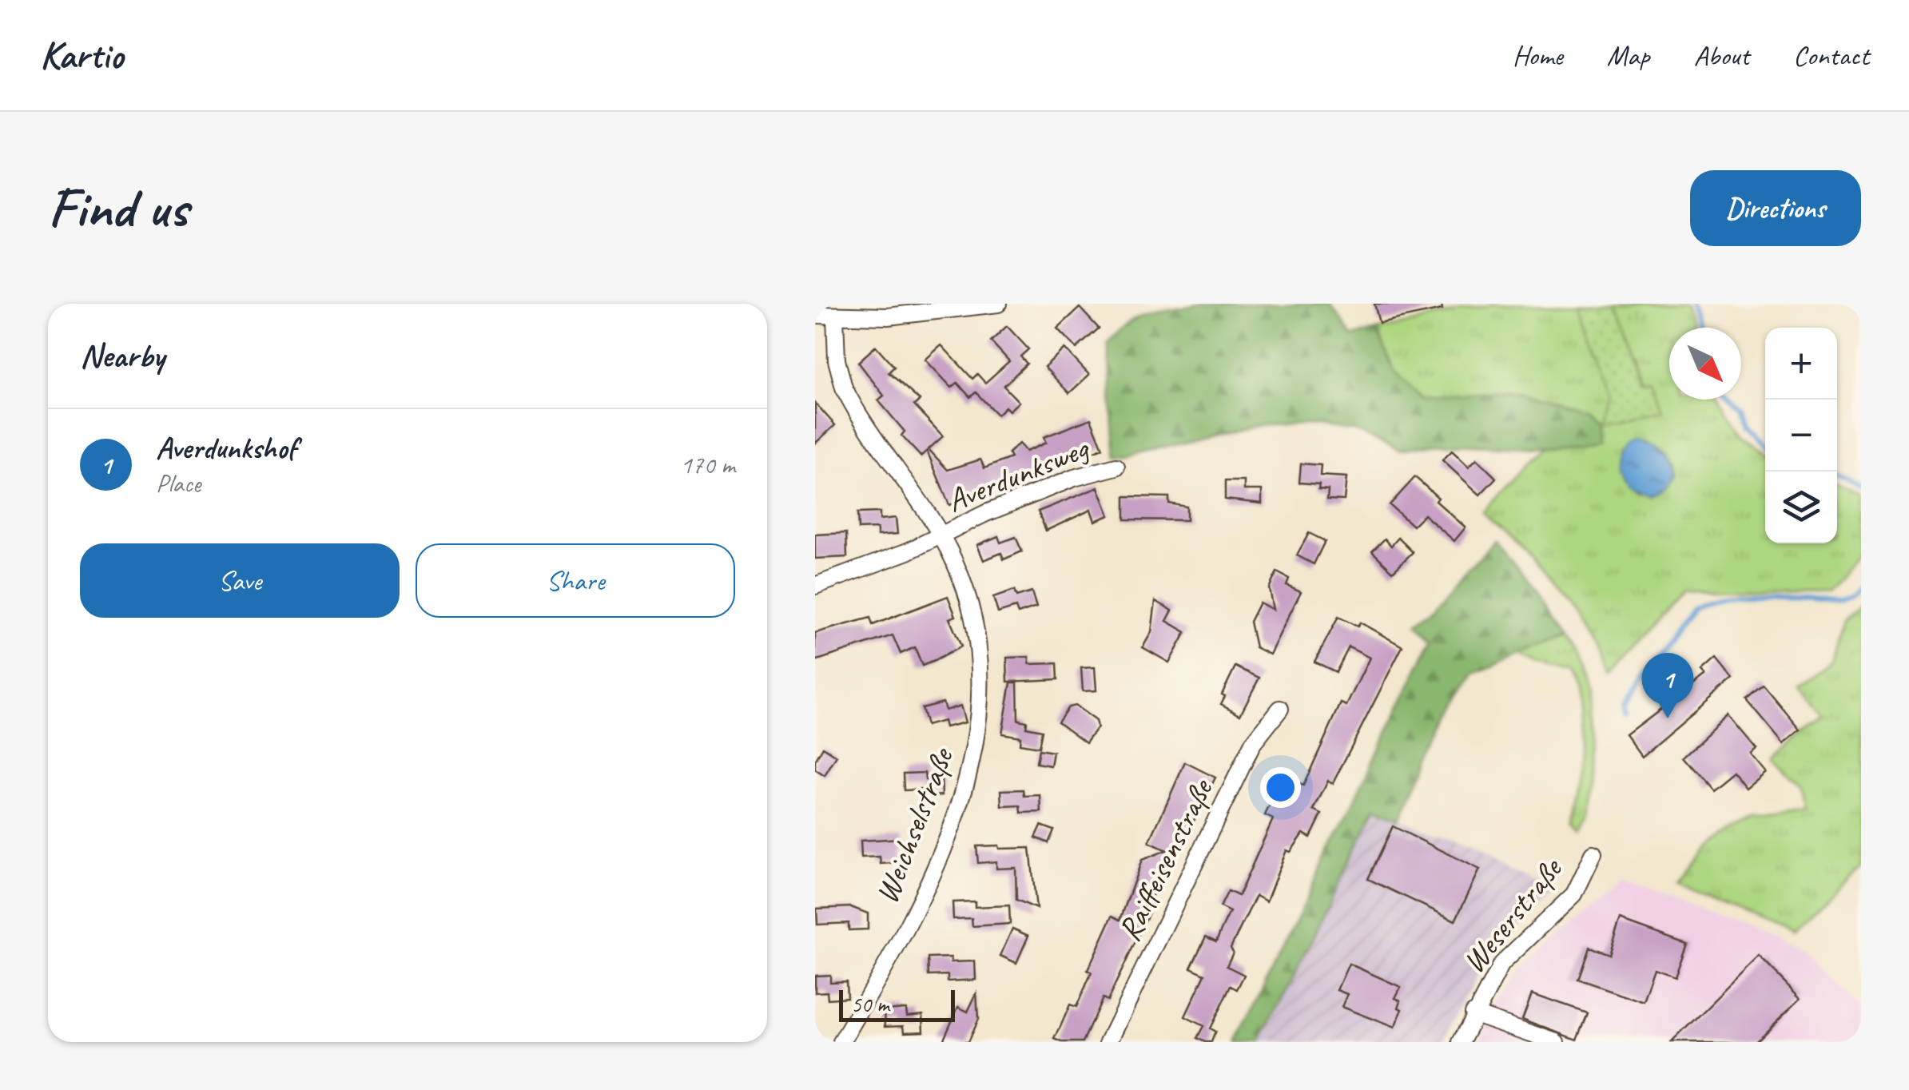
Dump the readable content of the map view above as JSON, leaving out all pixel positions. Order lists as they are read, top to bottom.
{
  "streets": {
    "street": [
      "Averdunksweg",
      "Weichselstraße",
      "Raiffeisenstraße",
      "Weserstraße"
    ]
  },
  "crossings": [
    ["Averdunksweg", "Weichselstraße"]
  ],
  "scale_bar": "50 m",
  "north": "bottom right",
  "page": {
    "header": "Kartio",
    "nav": [
      "Home",
      "Map",
      "About",
      "Contact"
    ],
    "buttons": [
      "Directions",
      ["Save", "Share"]
    ],
    "title": "Find us",
    "heading": "Nearby",
    "map_buttons": ["+", "−"],
    "list": [
      {
        "mark": "1",
        "name": "Averdunkshof",
        "note": "Place",
        "value": "170 m"
      }
    ],
    "pins": "1",
    "scale": "50 m"
  }
}
